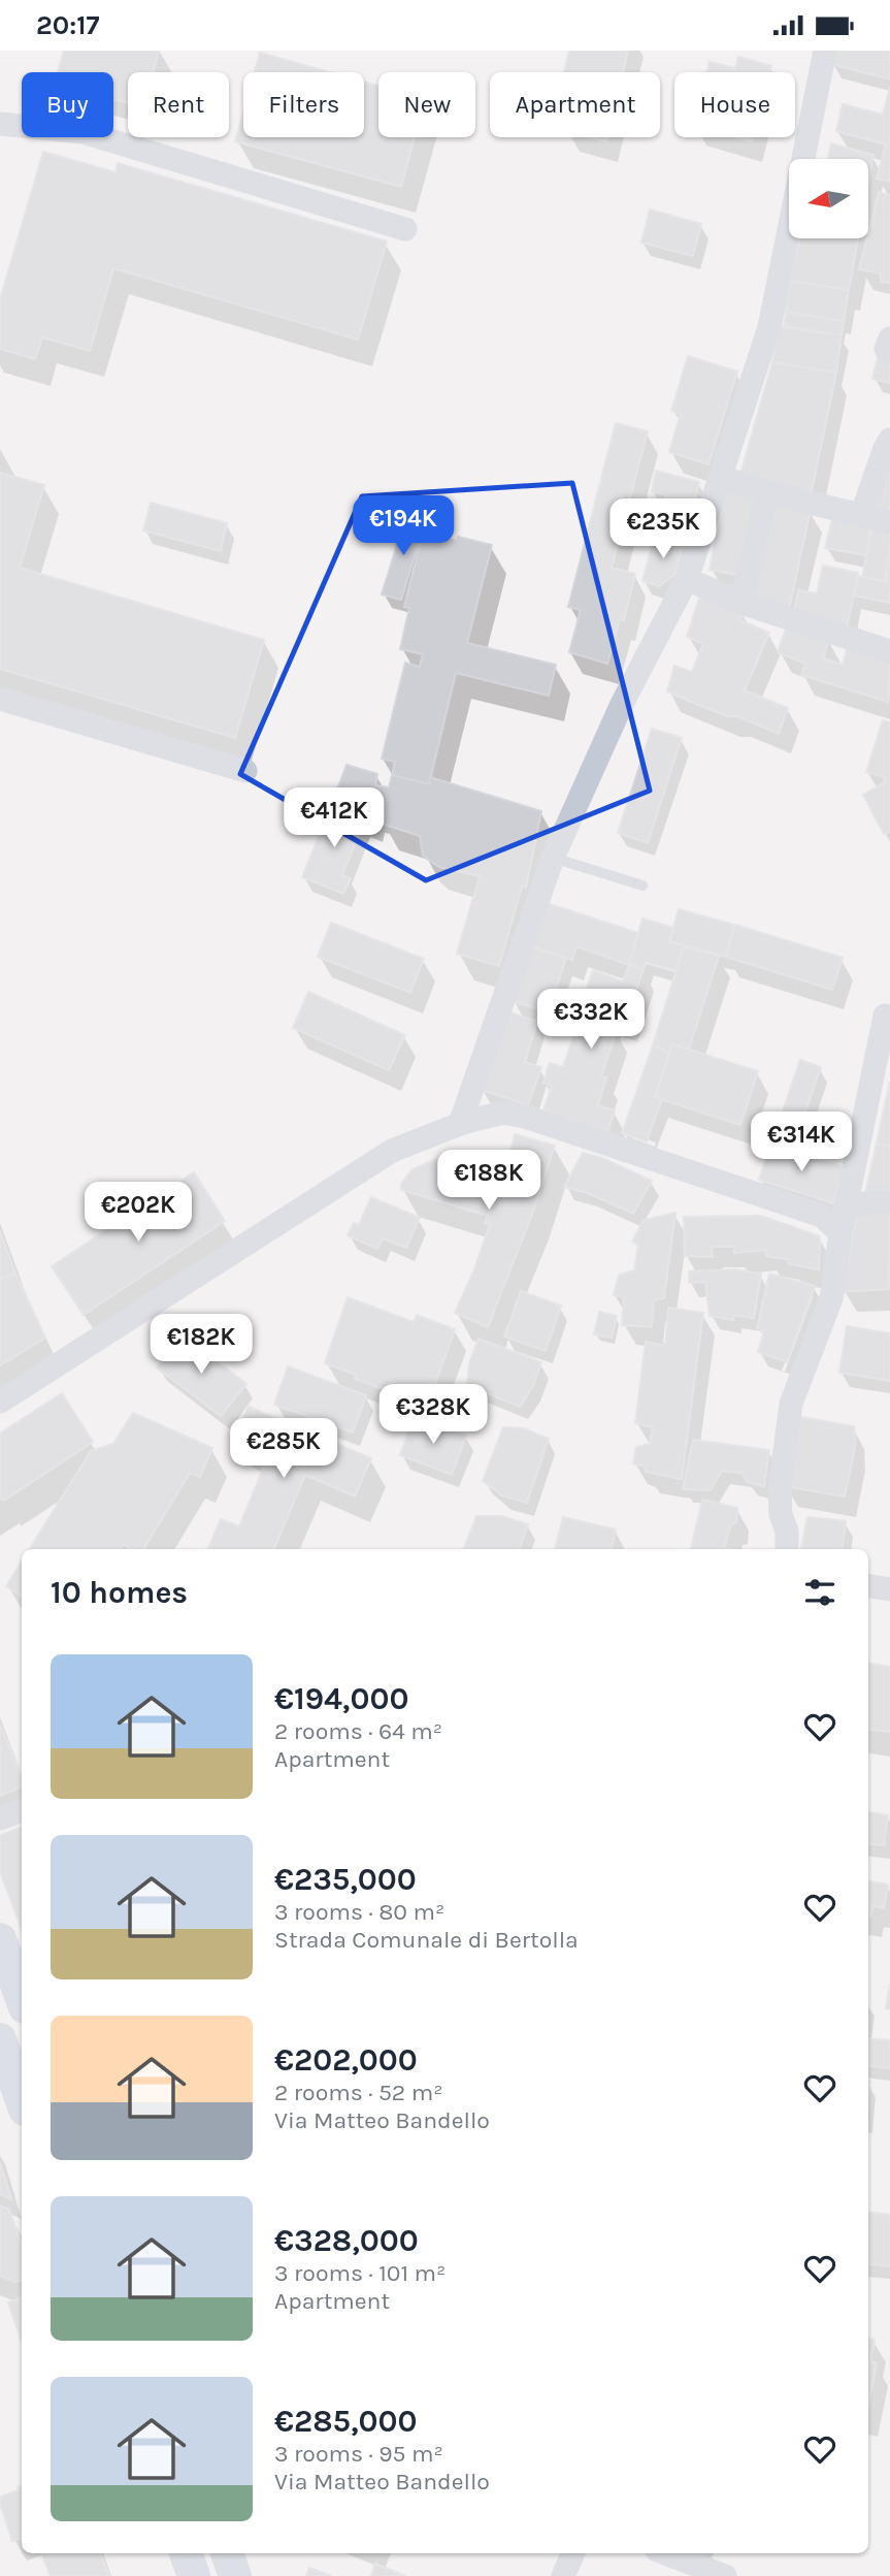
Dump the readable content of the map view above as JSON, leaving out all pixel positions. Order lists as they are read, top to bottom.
{
  "north": "left",
  "page": {
    "status": "20:17",
    "chip": [
      "Buy",
      "Rent",
      "Filters",
      "New",
      "Apartment",
      "House"
    ],
    "price": [
      "€194K",
      "€235K",
      "€412K",
      "€332K",
      "€314K",
      "€188K",
      "€202K",
      "€182K",
      "€328K",
      "€285K"
    ],
    "heading": "10 homes",
    "list": [
      {
        "name": "€194,000",
        "note": "2 rooms · 64 m² · Apartment"
      },
      {
        "name": "€235,000",
        "note": "3 rooms · 80 m² · Strada Comunale di Bertolla"
      },
      {
        "name": "€202,000",
        "note": "2 rooms · 52 m² · Via Matteo Bandello"
      },
      {
        "name": "€328,000",
        "note": "3 rooms · 101 m² · Apartment"
      },
      {
        "name": "€285,000",
        "note": "3 rooms · 95 m² · Via Matteo Bandello"
      }
    ]
  }
}
